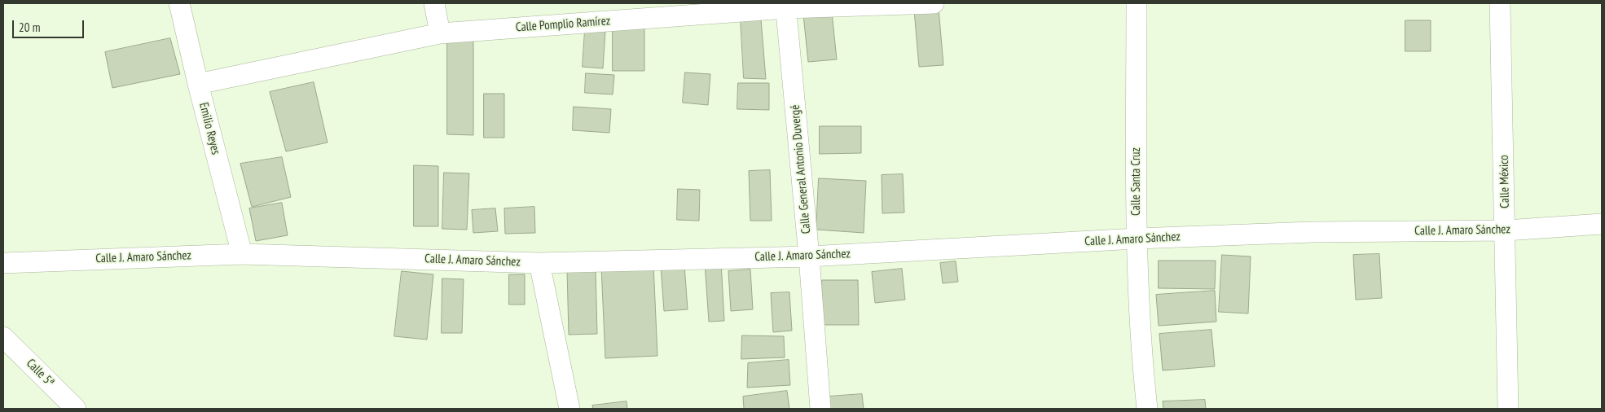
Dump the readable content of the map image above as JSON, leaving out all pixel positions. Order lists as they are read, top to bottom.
{
  "streets": {
    "street": [
      "Calle Pomplio Ramírez",
      "Emilio Reyes",
      "Calle General Antonio Duvergé",
      "Calle Santa Cruz",
      "Calle México",
      "Calle J. Amaro Sánchez",
      "Calle 5ª"
    ]
  },
  "crossings": [
    ["Calle Pomplio Ramírez", "Emilio Reyes"],
    ["Calle Pomplio Ramírez", "Calle General Antonio Duvergé"],
    ["Emilio Reyes", "Calle J. Amaro Sánchez"],
    ["Calle General Antonio Duvergé", "Calle J. Amaro Sánchez"],
    ["Calle Santa Cruz", "Calle J. Amaro Sánchez"],
    ["Calle México", "Calle J. Amaro Sánchez"]
  ],
  "scale_bar": "20 m"
}
